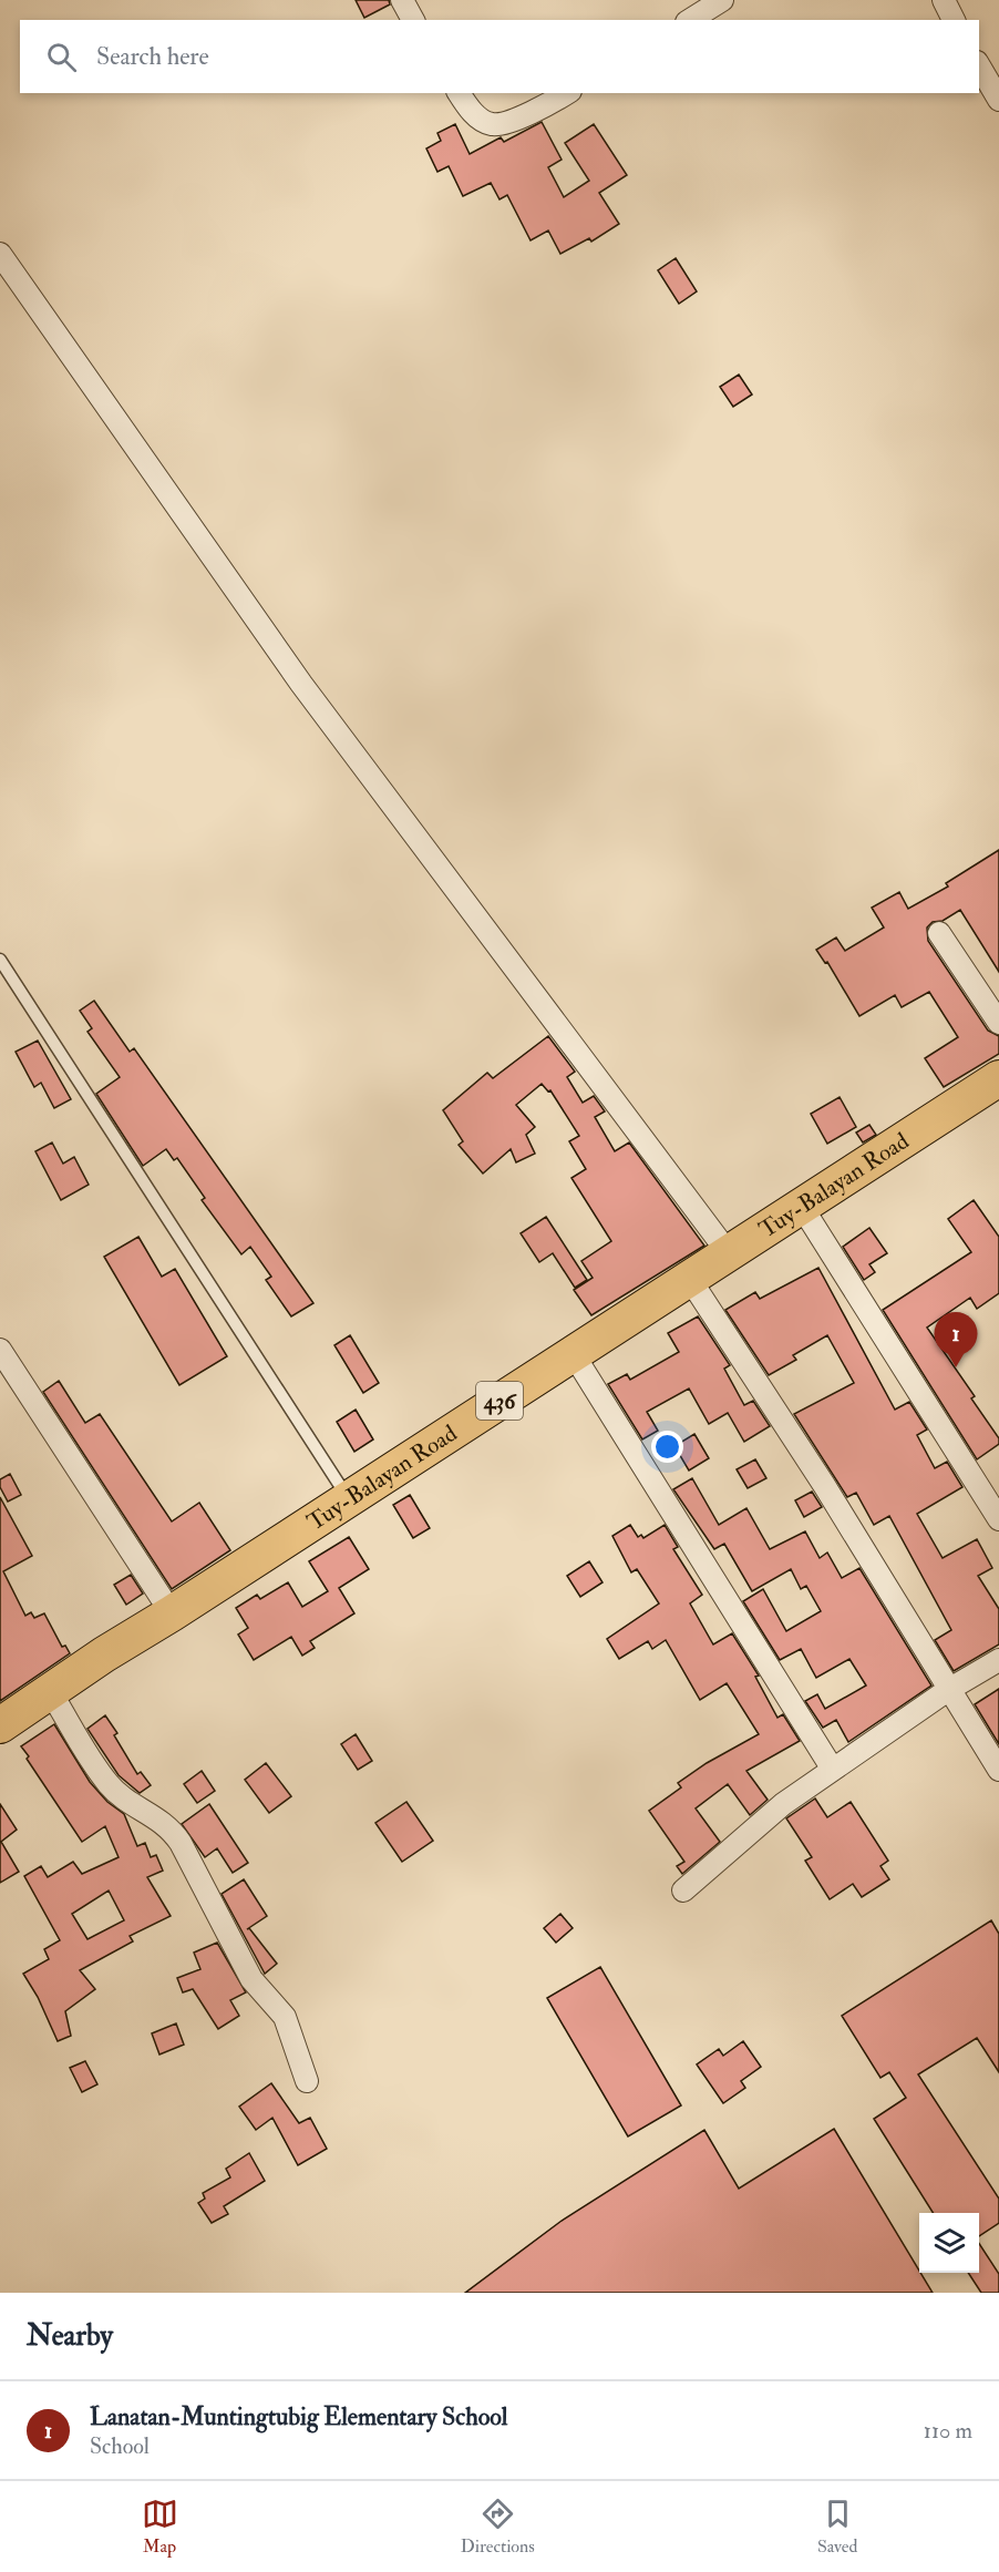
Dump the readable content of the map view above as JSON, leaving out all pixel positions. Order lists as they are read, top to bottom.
{
  "streets": {
    "main road": ["Tuy-Balayan Road", "436"]
  },
  "page": {
    "search": "Search here",
    "pins": "1",
    "heading": "Nearby",
    "list": [
      {
        "mark": "1",
        "name": "Lanatan-Muntingtubig Elementary School",
        "note": "School",
        "value": "110 m"
      }
    ],
    "nav": ["Map", "Directions", "Saved"]
  }
}
